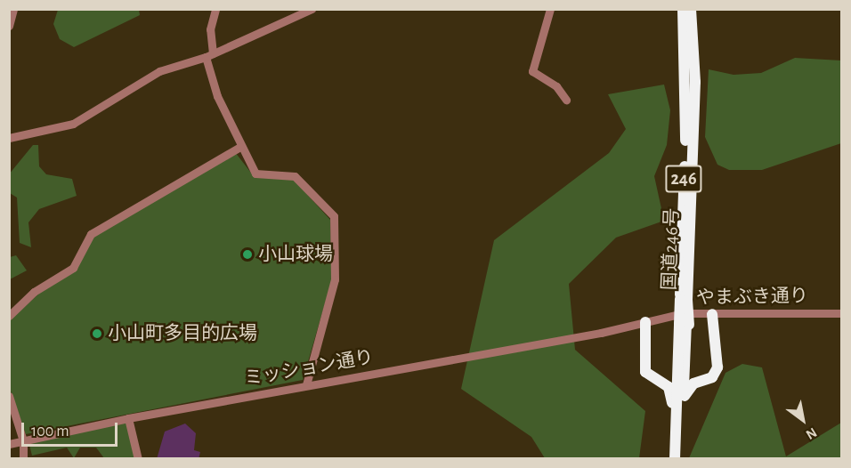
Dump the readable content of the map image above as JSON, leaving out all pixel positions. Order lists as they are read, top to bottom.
{
  "streets": {
    "highway": ["246", "国道246号"],
    "street": ["やまぶき通り", "ミッション通り"]
  },
  "crossings": [
    ["やまぶき通り", "ミッション通り"]
  ],
  "places": ["小山球場", "小山町多目的広場"],
  "scale_bar": "100 m",
  "north": "bottom right"
}
